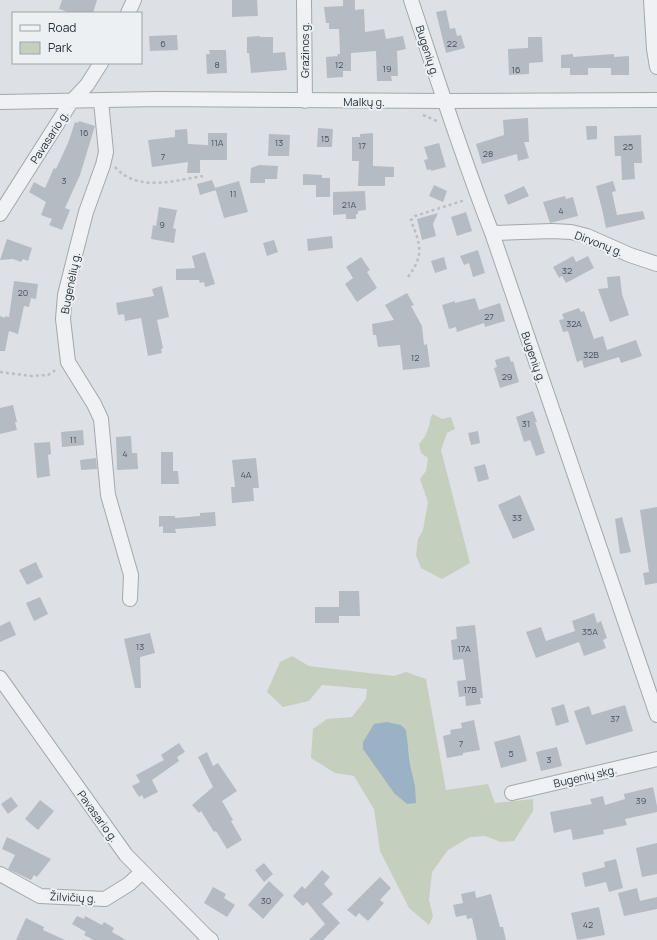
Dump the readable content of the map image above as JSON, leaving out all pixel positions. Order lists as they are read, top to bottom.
{
  "streets": {
    "street": [
      "Gražinos g.",
      "Bugenių g.",
      "Malkų g.",
      "Pavasario g.",
      "Dirvonų g.",
      "Bugenėlių g.",
      "Bugenių skg.",
      "Žilvičių g."
    ]
  },
  "crossings": [
    ["Gražinos g.", "Malkų g."],
    ["Bugenių g.", "Malkų g."],
    ["Bugenių g.", "Dirvonų g."],
    ["Malkų g.", "Pavasario g."],
    ["Malkų g.", "Bugenėlių g."],
    ["Pavasario g.", "Žilvičių g."]
  ],
  "house_numbers": [
    "6",
    "22",
    "8",
    "12",
    "19",
    "16",
    "16",
    "15",
    "11A",
    "13",
    "17",
    "25",
    "28",
    "7",
    "3",
    "11",
    "21A",
    "4",
    "9",
    "32",
    "20",
    "27",
    "32A",
    "32B",
    "12",
    "29",
    "31",
    "11",
    "4",
    "4A",
    "33",
    "35A",
    "13",
    "17A",
    "17B",
    "37",
    "7",
    "5",
    "3",
    "39",
    "30",
    "42"
  ],
  "legend": ["Road", "Park"]
}
